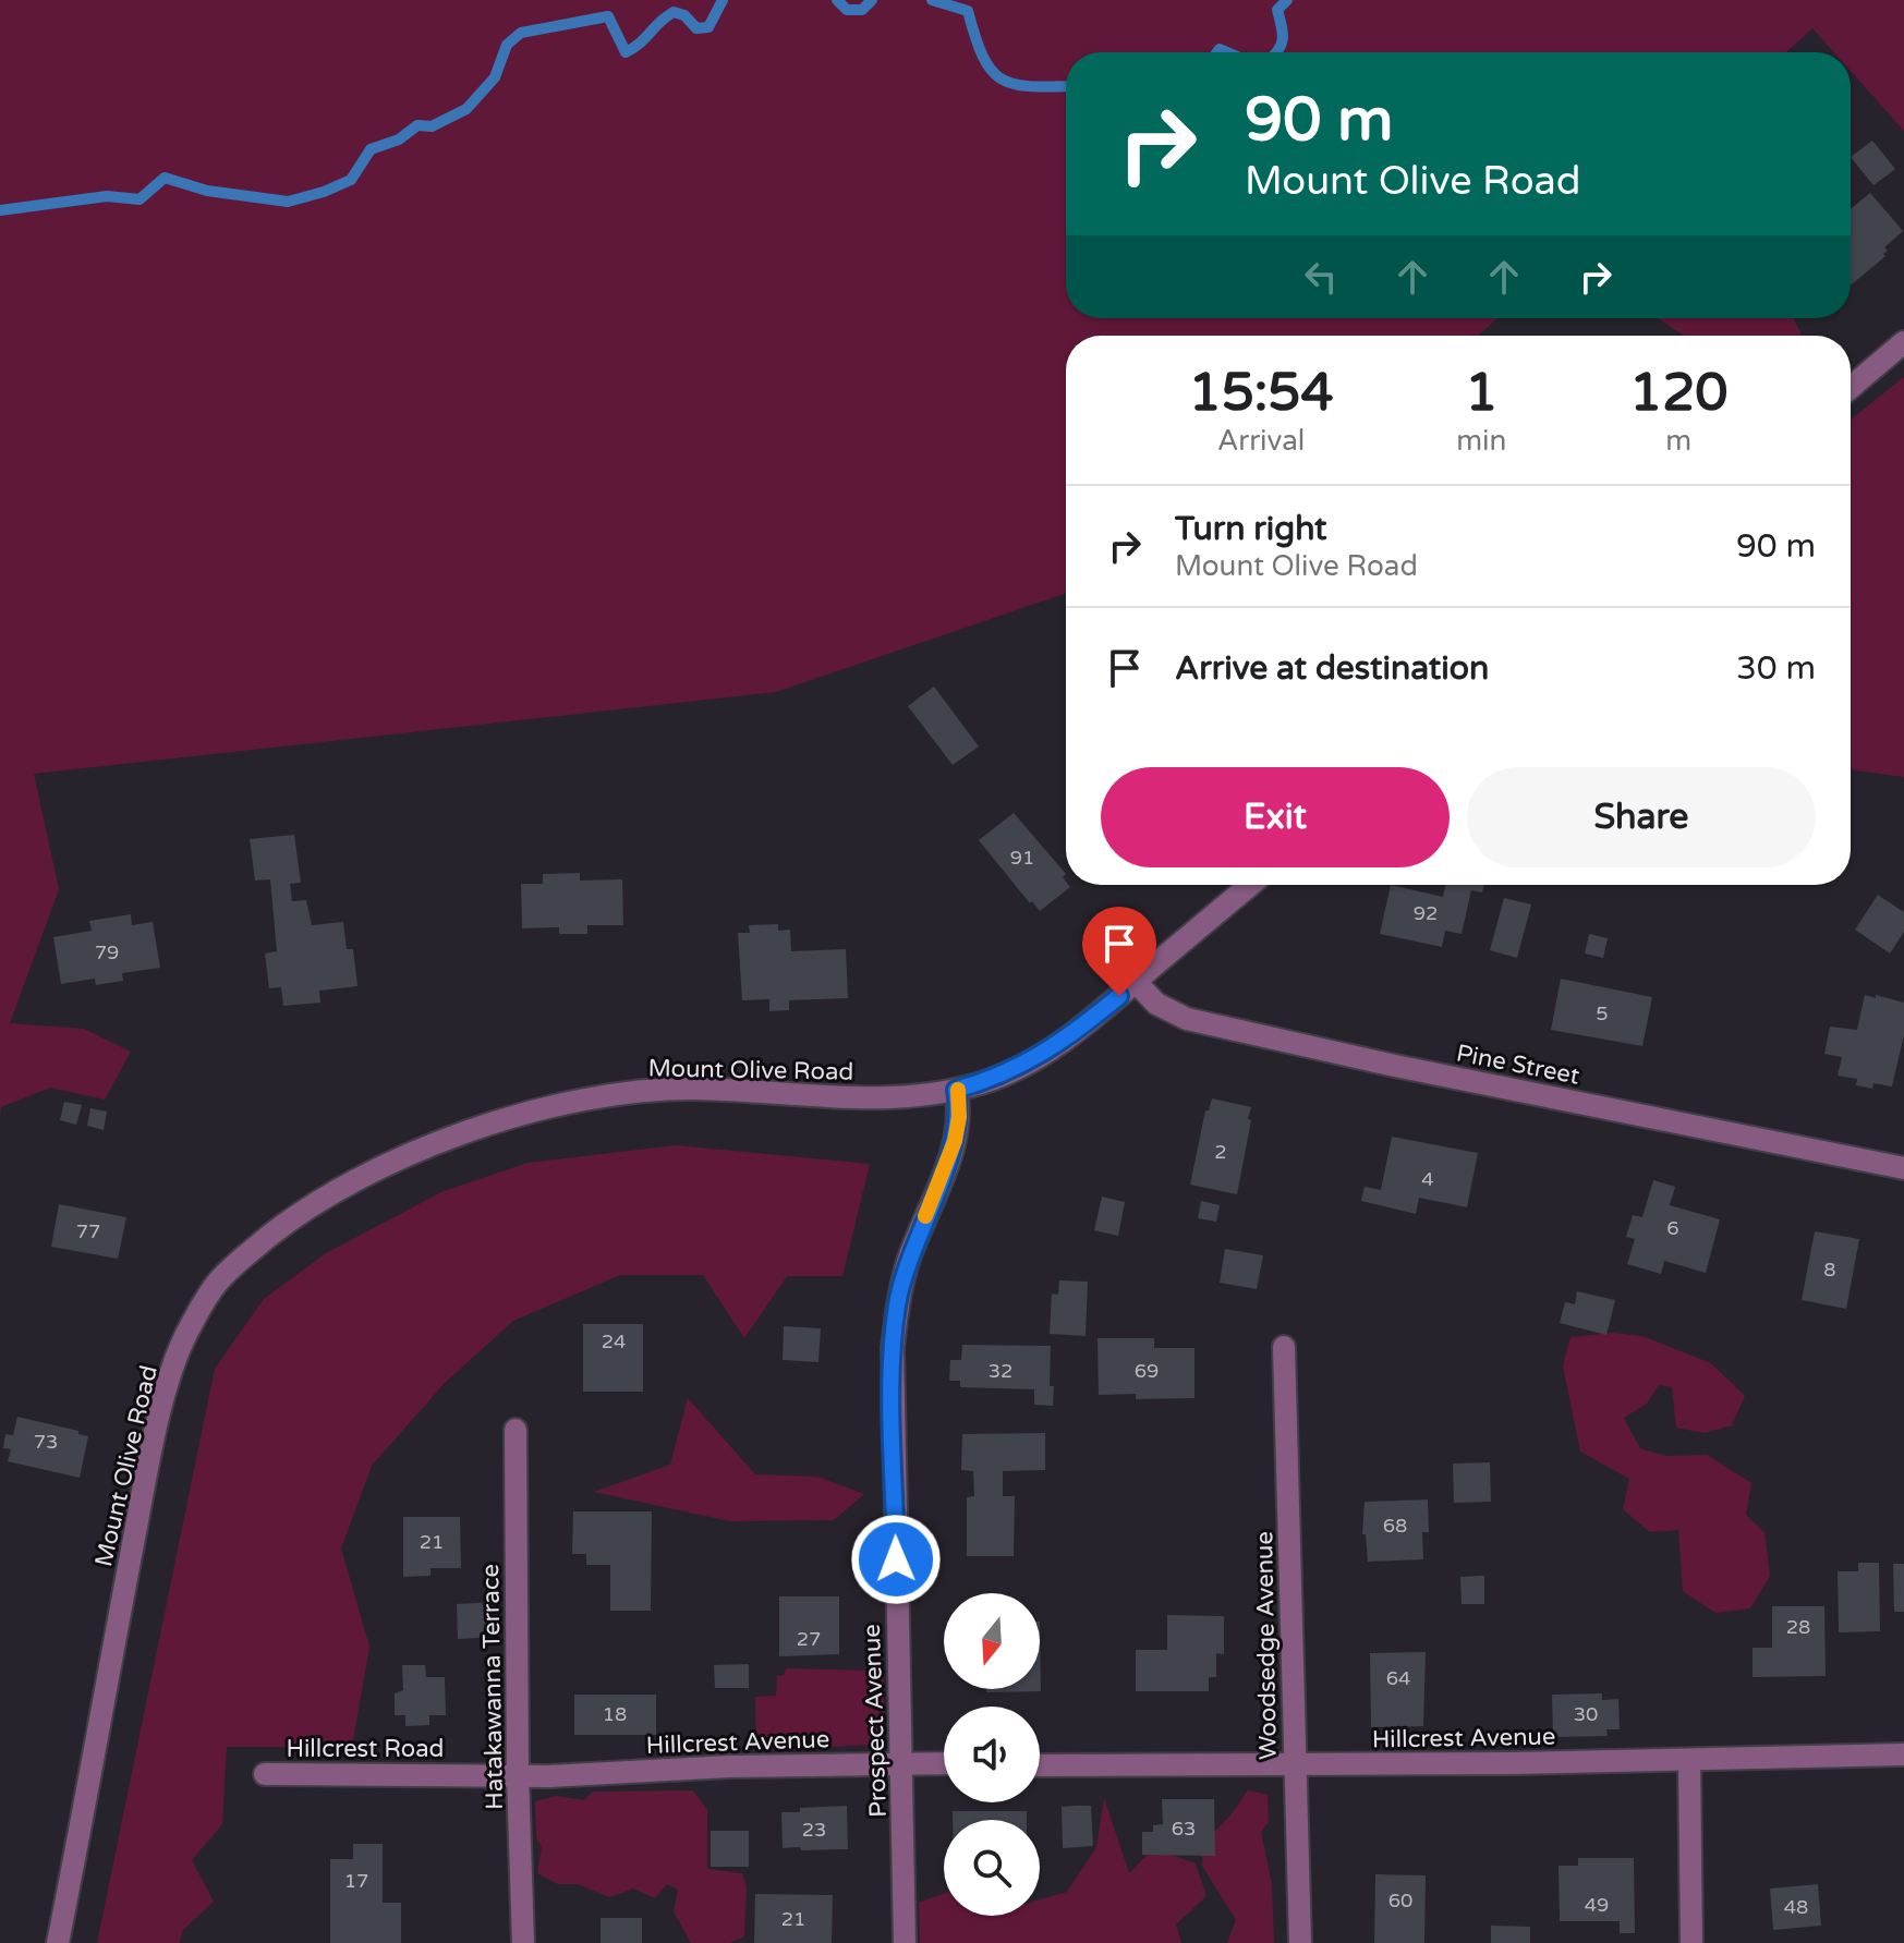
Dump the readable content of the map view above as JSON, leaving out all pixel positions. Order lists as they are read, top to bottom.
{
  "streets": {
    "street": [
      "Pine Street",
      "Mount Olive Road",
      "Woodsedge Avenue",
      "Hatakawanna Terrace",
      "Prospect Avenue",
      "Hillcrest Avenue",
      "Hillcrest Road"
    ]
  },
  "crossings": [
    ["Pine Street", "Mount Olive Road"],
    ["Mount Olive Road", "Prospect Avenue"],
    ["Woodsedge Avenue", "Hillcrest Avenue"],
    ["Hatakawanna Terrace", "Hillcrest Avenue"],
    ["Hatakawanna Terrace", "Hillcrest Road"],
    ["Prospect Avenue", "Hillcrest Avenue"],
    ["Hillcrest Avenue", "Hillcrest Road"]
  ],
  "house_numbers": [
    "91",
    "92",
    "79",
    "5",
    "2",
    "4",
    "6",
    "77",
    "8",
    "24",
    "32",
    "69",
    "73",
    "68",
    "21",
    "28",
    "27",
    "64",
    "18",
    "30",
    "63",
    "23",
    "17",
    "60",
    "49",
    "48",
    "21"
  ],
  "north": "bottom",
  "page": {
    "turn": ["90 m", "Mount Olive Road"],
    "eta": [
      "15:54",
      "Arrival",
      "1",
      "min",
      "120",
      "m"
    ],
    "list": [
      {
        "name": "Turn right",
        "note": "Mount Olive Road",
        "value": "90 m"
      },
      {
        "name": "Arrive at destination",
        "value": "30 m"
      }
    ],
    "buttons": ["Exit", "Share"]
  }
}
